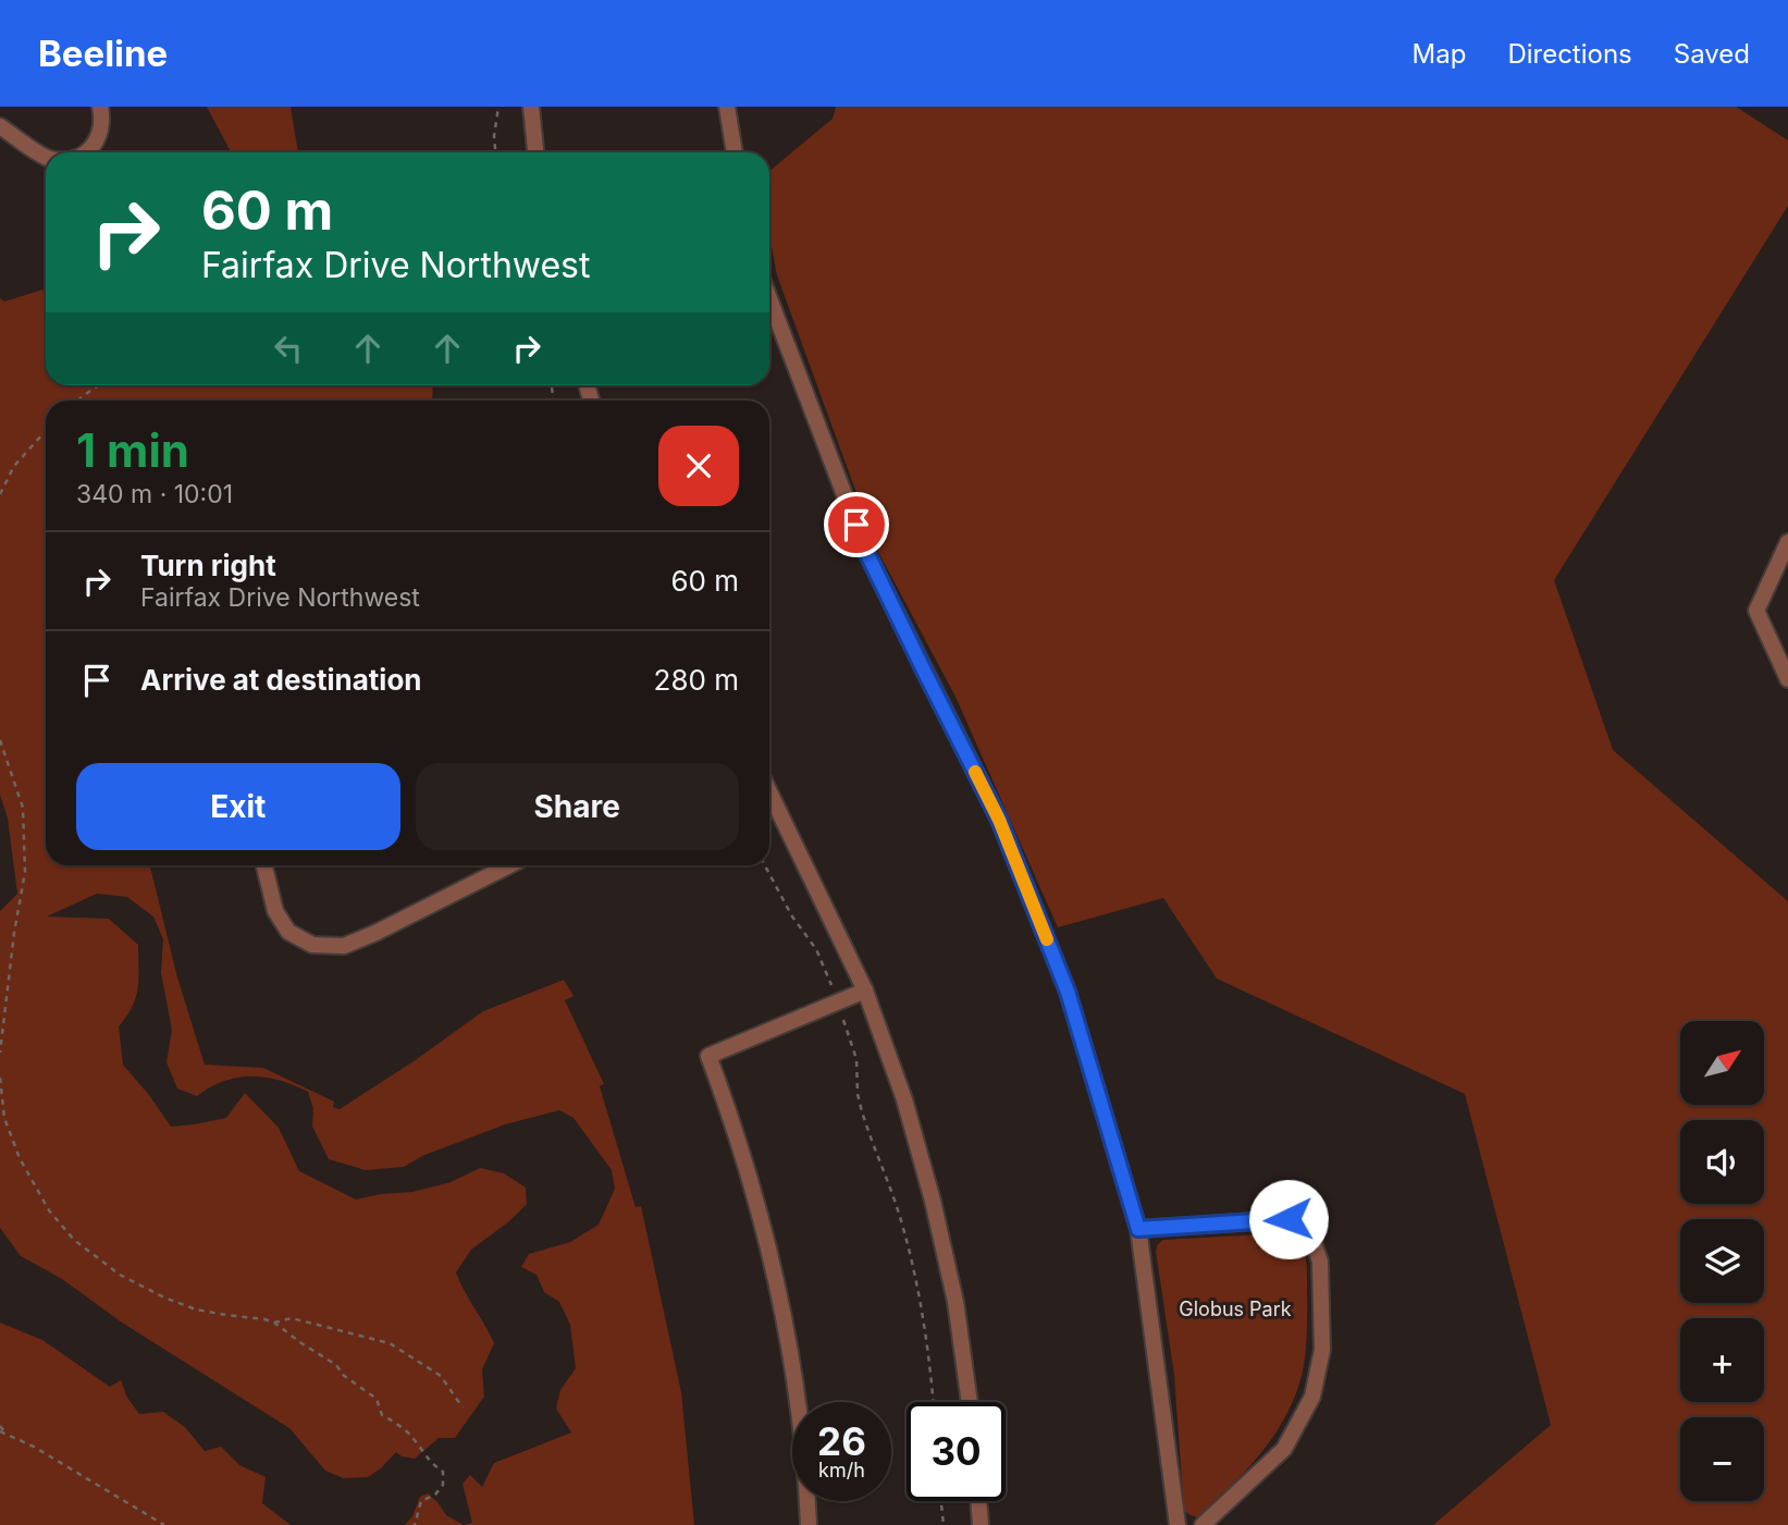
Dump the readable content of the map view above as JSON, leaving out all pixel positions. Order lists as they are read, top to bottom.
{
  "parks": ["Globus Park"],
  "north": "top right",
  "page": {
    "header": "Beeline",
    "nav": ["Map", "Directions", "Saved"],
    "turn": ["60 m", "Fairfax Drive Northwest"],
    "heading": ["1 min", "340 m · 10:01"],
    "list": [
      {
        "name": "Turn right",
        "note": "Fairfax Drive Northwest",
        "value": "60 m"
      },
      {
        "name": "Arrive at destination",
        "value": "280 m"
      }
    ],
    "buttons": ["Exit", "Share"],
    "map_buttons": ["+", "−"],
    "speed": "26 km/h",
    "limit": "30"
  }
}
